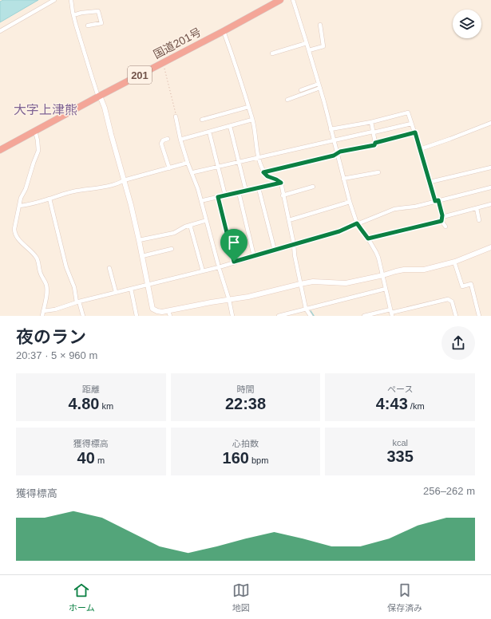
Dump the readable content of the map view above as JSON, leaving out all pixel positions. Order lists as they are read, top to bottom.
{
  "streets": {
    "highway": ["国道201号", "201"]
  },
  "districts": ["大字上津熊"],
  "page": {
    "heading": ["夜のラン", "20:37 · 5 × 960 m"],
    "stats": [
      ["距離", "4.80 km"],
      ["時間", "22:38"],
      ["ペース", "4:43 /km"],
      ["獲得標高", "40 m"],
      ["心拍数", "160 bpm"],
      ["kcal", "335"]
    ],
    "chart": ["獲得標高", "256–262 m"],
    "tabs": ["ホーム", "地図", "保存済み"]
  }
}
